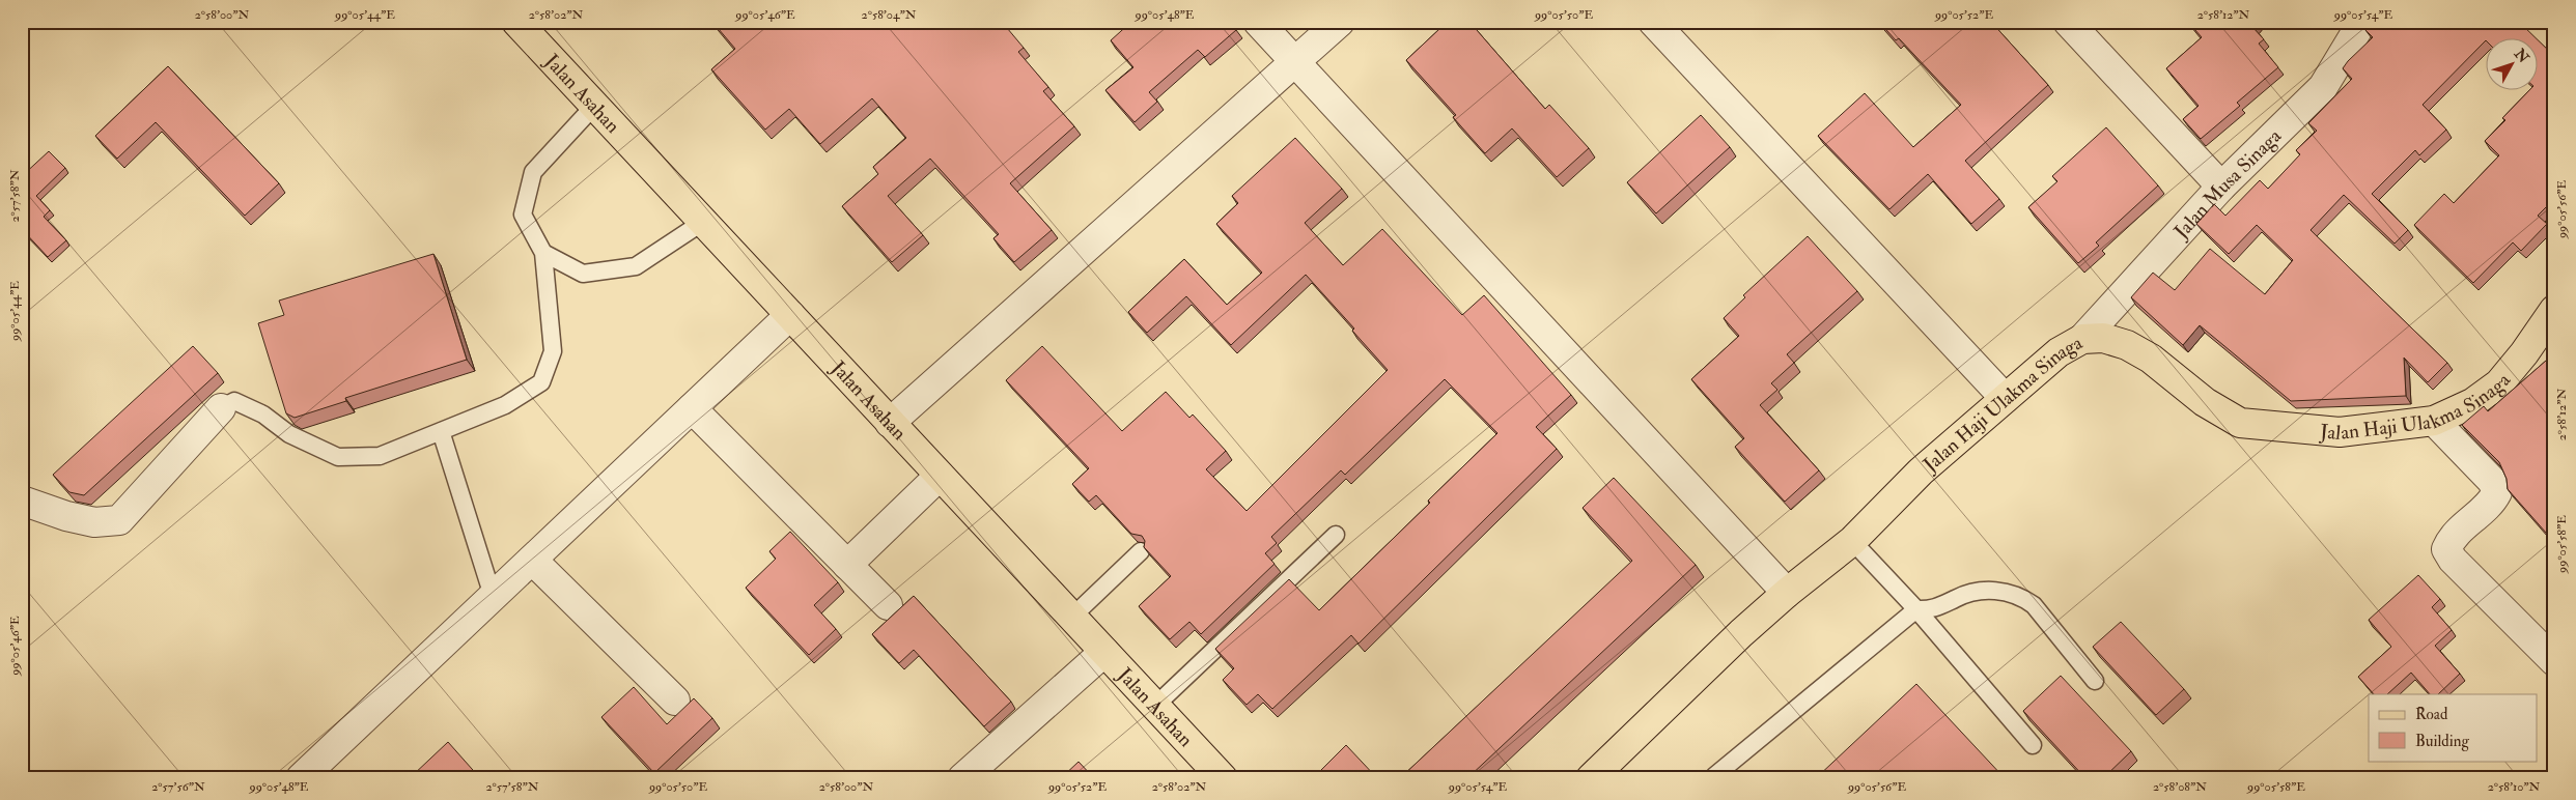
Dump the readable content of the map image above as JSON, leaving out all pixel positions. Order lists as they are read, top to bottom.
{
  "streets": {
    "main road": ["Jalan Asahan", "Jalan Haji Ulakma Sinaga"],
    "street": ["Jalan Musa Sinaga"]
  },
  "crossings": [
    ["Jalan Musa Sinaga", "Jalan Haji Ulakma Sinaga"]
  ],
  "legend": ["Road", "Building"],
  "north": "top right",
  "coordinates": [
    "2°58'00\"N",
    "99°05'44\"E",
    "2°58'02\"N",
    "99°05'46\"E",
    "2°58'04\"N",
    "99°05'48\"E",
    "99°05'50\"E",
    "99°05'52\"E",
    "2°58'12\"N",
    "99°05'54\"E",
    "2°57'58\"N",
    "99°05'56\"E",
    "99°05'58\"E",
    "2°57'56\"N",
    "2°58'08\"N",
    "2°58'10\"N"
  ]
}
